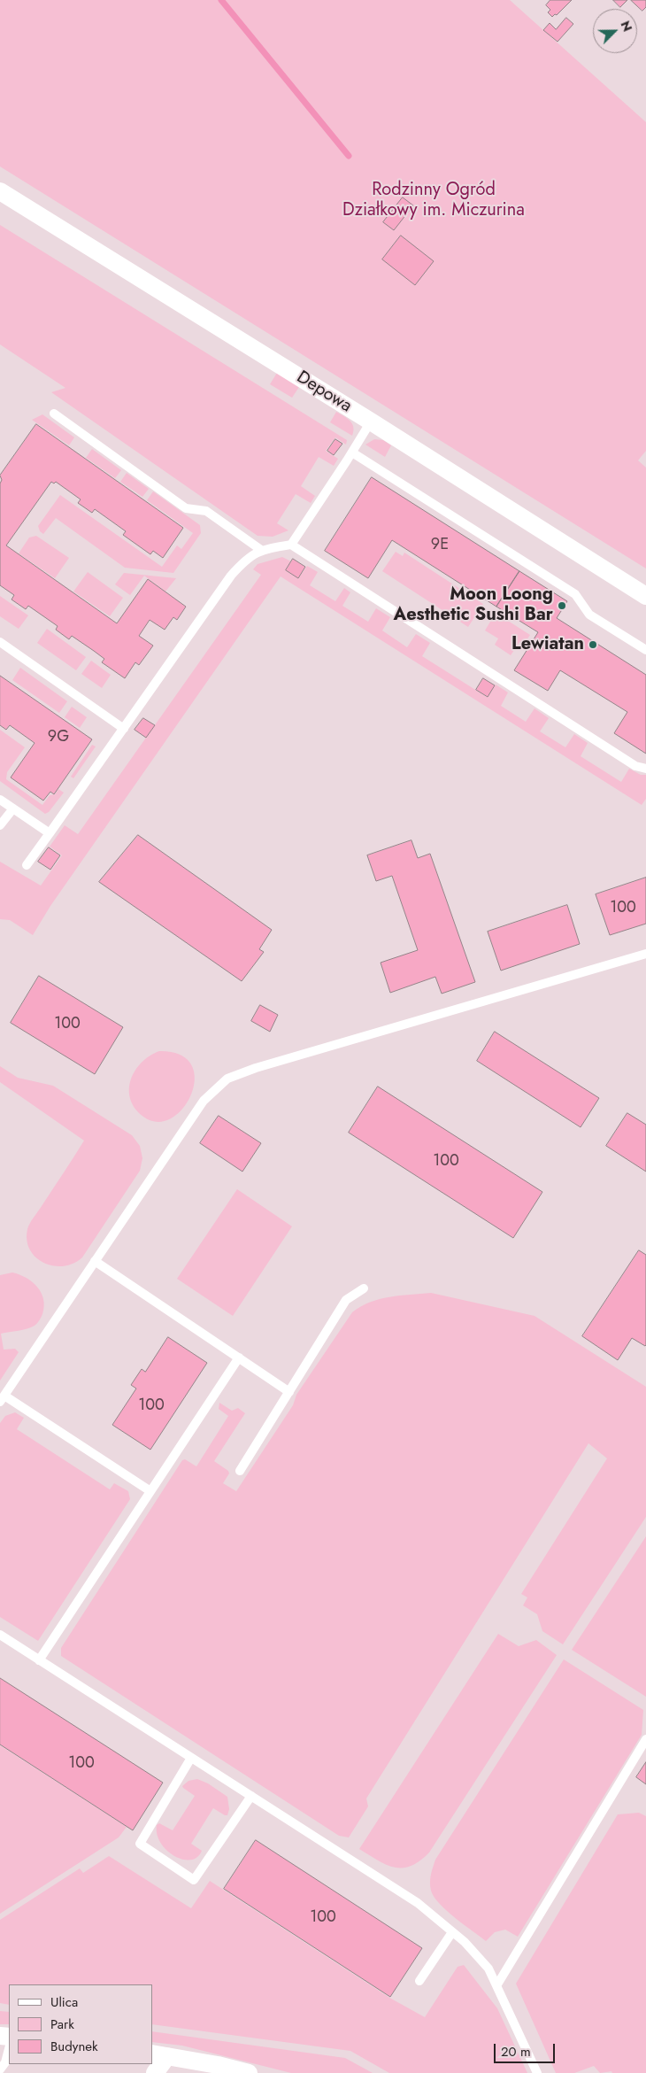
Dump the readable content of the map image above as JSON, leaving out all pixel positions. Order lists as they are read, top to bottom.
{
  "streets": {
    "street": ["Depowa"]
  },
  "parks": ["Rodzinny Ogród Działkowy im. Miczurina"],
  "places": ["Moon Loong Aesthetic Sushi Bar", "Lewiatan"],
  "house_numbers": [
    "9E",
    "9G",
    "100",
    "100",
    "100",
    "100",
    "100",
    "100"
  ],
  "legend": ["Ulica", "Park", "Budynek"],
  "scale_bar": "20 m",
  "north": "top right"
}
